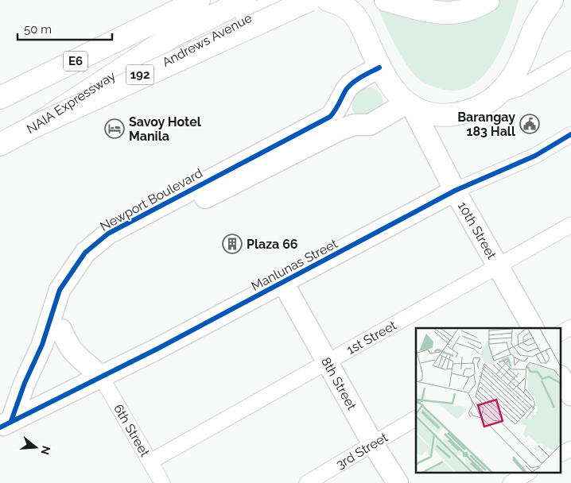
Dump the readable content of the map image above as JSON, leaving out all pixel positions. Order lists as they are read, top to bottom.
{
  "streets": {
    "main road": [
      "Andrews Avenue",
      "E6",
      "192",
      "NAIA Expressway"
    ],
    "street": [
      "Newport Boulevard",
      "10th Street",
      "Manlunas Street",
      "1st Street",
      "8th Street",
      "6th Street",
      "3rd Street"
    ]
  },
  "crossings": [
    ["Newport Boulevard", "10th Street"],
    ["Newport Boulevard", "Manlunas Street"],
    ["10th Street", "Manlunas Street"],
    ["10th Street", "1st Street"],
    ["Manlunas Street", "8th Street"],
    ["Manlunas Street", "6th Street"],
    ["1st Street", "8th Street"],
    ["1st Street", "6th Street"],
    ["8th Street", "3rd Street"]
  ],
  "places": {
    "public building": ["Barangay 183 Hall"],
    "hotel": ["Savoy Hotel Manila"],
    "building": ["Plaza 66"]
  },
  "scale_bar": "50 m",
  "north": "right"
}
